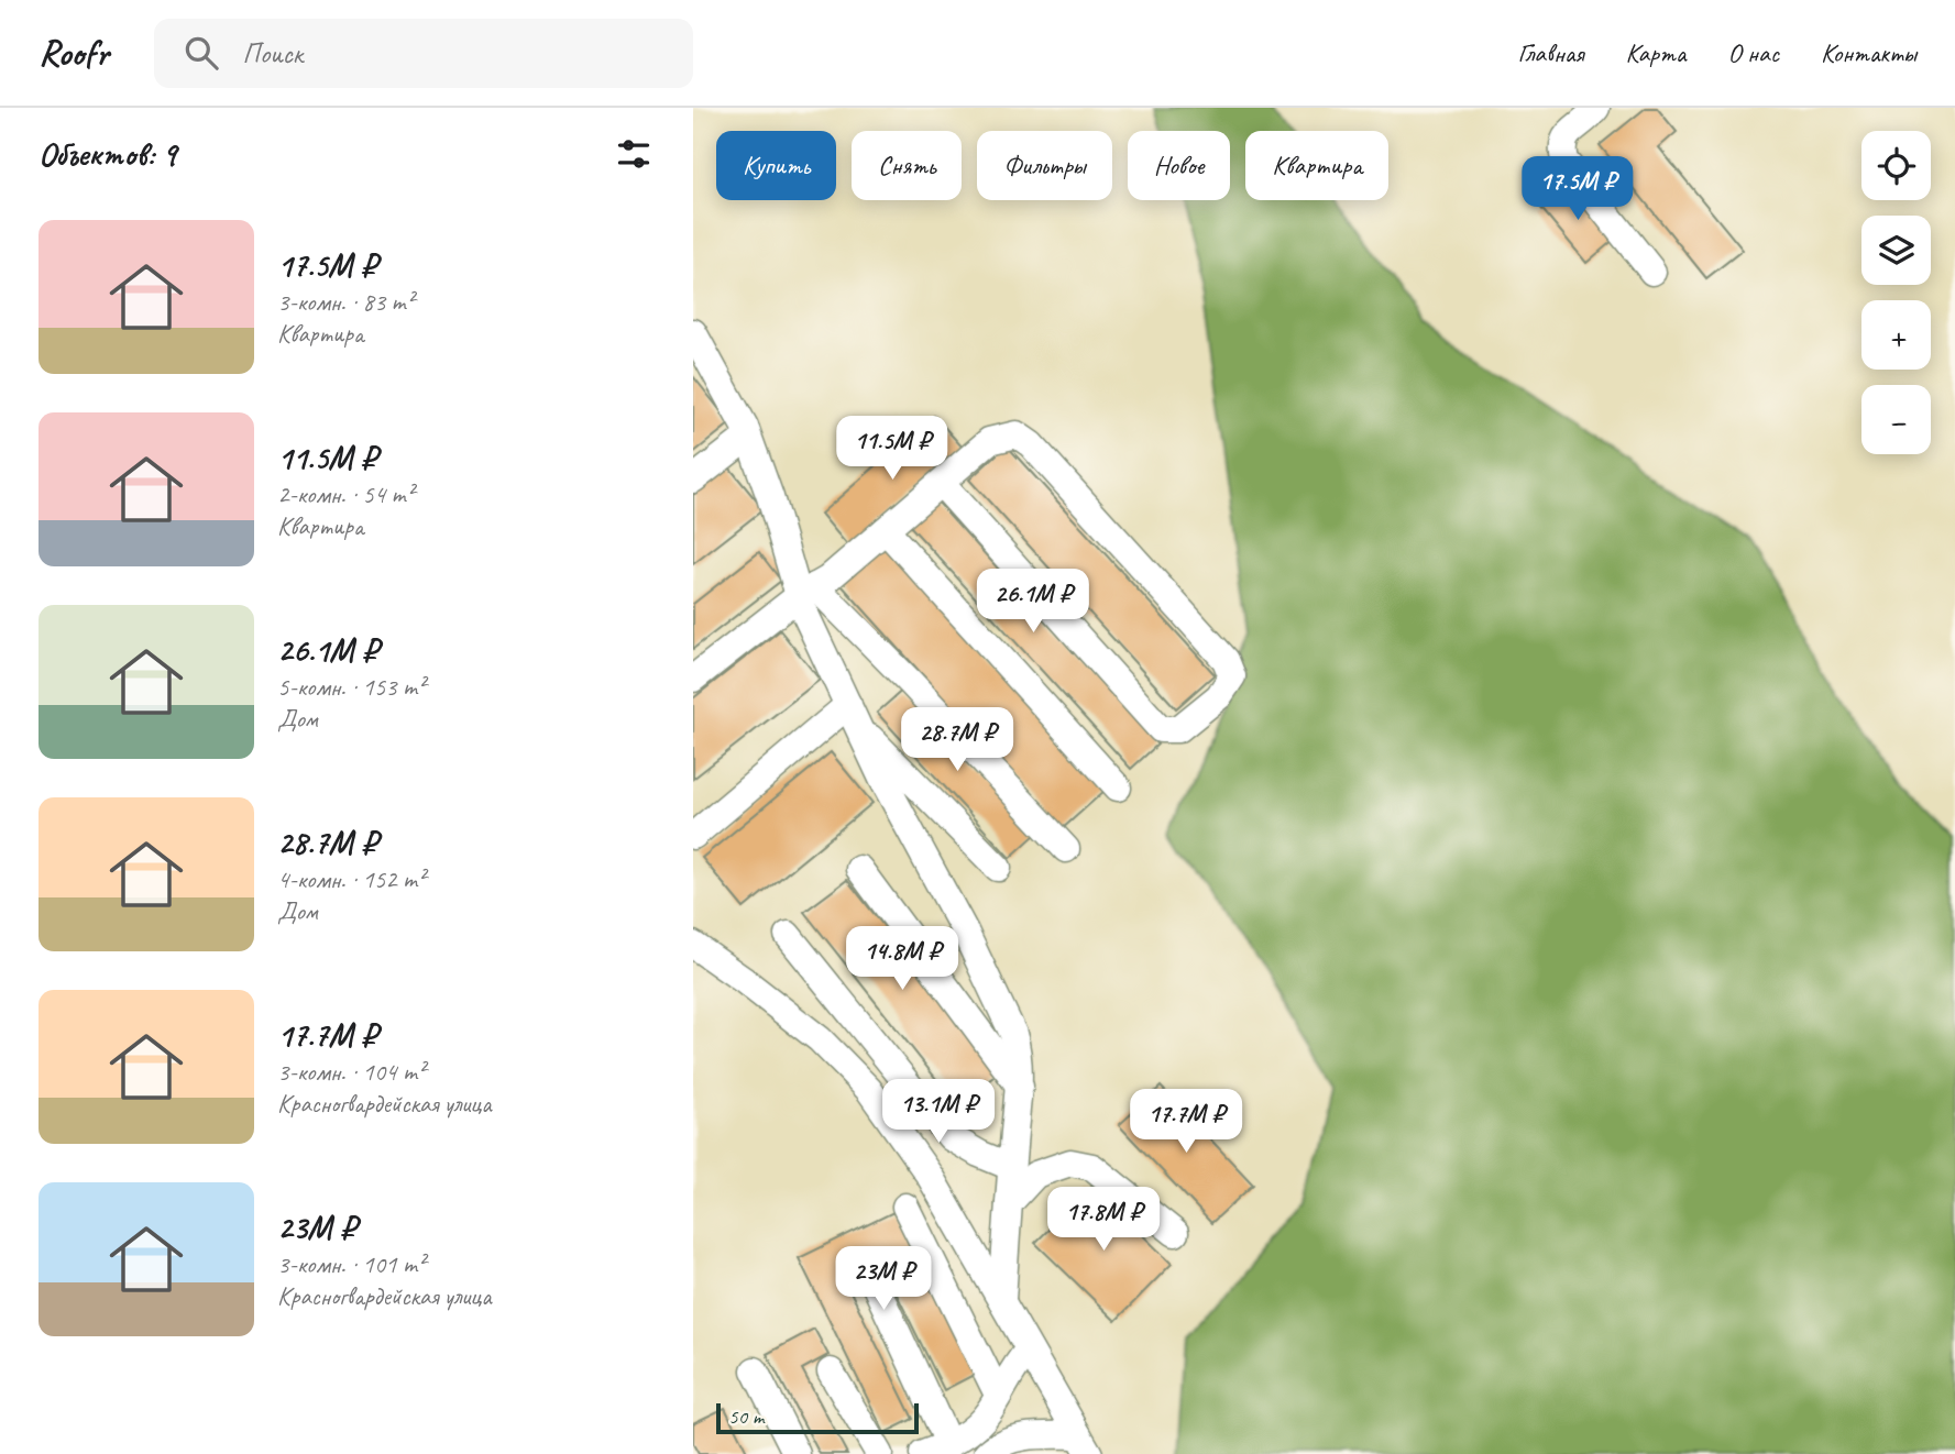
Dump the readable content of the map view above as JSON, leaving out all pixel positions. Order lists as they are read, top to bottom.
{
  "scale_bar": "50 m",
  "page": {
    "header": "Roofr",
    "search": "Поиск",
    "nav": [
      "Главная",
      "Карта",
      "О нас",
      "Контакты"
    ],
    "heading": "Объектов: 9",
    "map_buttons": ["+", "−"],
    "chip": [
      "Купить",
      "Снять",
      "Фильтры",
      "Новое",
      "Квартира"
    ],
    "price": [
      "17.5M ₽",
      "11.5M ₽",
      "26.1M ₽",
      "28.7M ₽",
      "14.8M ₽",
      "13.1M ₽",
      "17.7M ₽",
      "17.8M ₽",
      "23M ₽"
    ],
    "list": [
      {
        "name": "17.5M ₽",
        "note": "3-комн. · 83 m² · Квартира"
      },
      {
        "name": "11.5M ₽",
        "note": "2-комн. · 54 m² · Квартира"
      },
      {
        "name": "26.1M ₽",
        "note": "5-комн. · 153 m² · Дом"
      },
      {
        "name": "28.7M ₽",
        "note": "4-комн. · 152 m² · Дом"
      },
      {
        "name": "17.7M ₽",
        "note": "3-комн. · 104 m² · Красногвардейская улица"
      },
      {
        "name": "23M ₽",
        "note": "3-комн. · 101 m² · Красногвардейская улица"
      }
    ],
    "scale": "50 m"
  }
}
